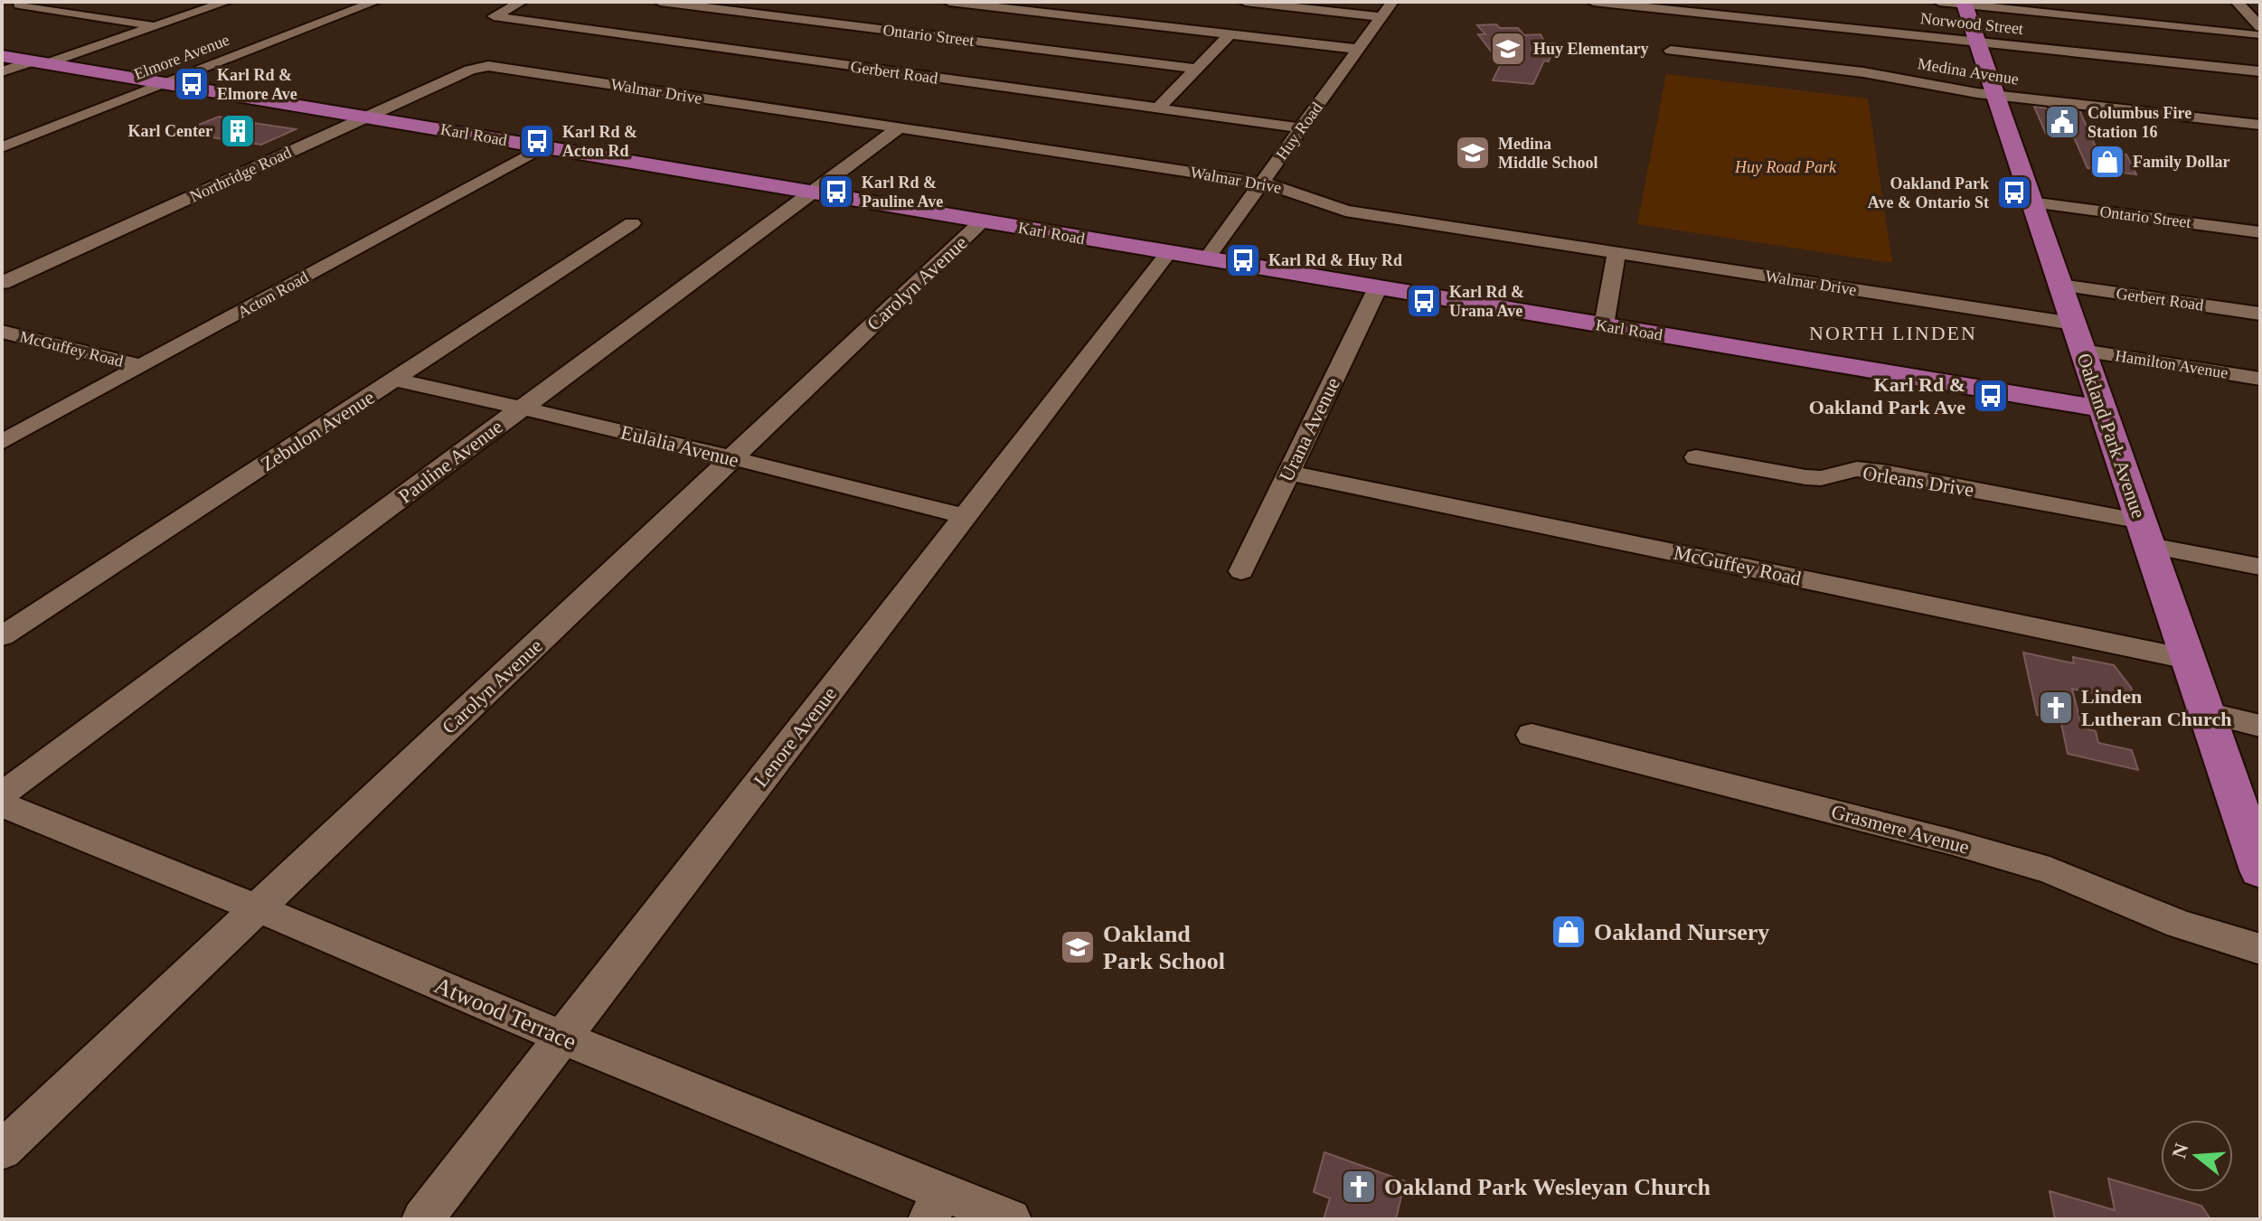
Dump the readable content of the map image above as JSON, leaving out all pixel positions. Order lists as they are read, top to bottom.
{
  "streets": {
    "main road": ["Karl Road", "Oakland Park Avenue"],
    "street": [
      "Norwood Street",
      "Ontario Street",
      "Elmore Avenue",
      "Medina Avenue",
      "Gerbert Road",
      "Walmar Drive",
      "Huy Road",
      "Northridge Road",
      "Carolyn Avenue",
      "Acton Road",
      "McGuffey Road",
      "Hamilton Avenue",
      "Urana Avenue",
      "Zebulon Avenue",
      "Eulalia Avenue",
      "Pauline Avenue",
      "Orleans Drive",
      "Lenore Avenue",
      "Grasmere Avenue",
      "Atwood Terrace"
    ]
  },
  "crossings": [
    ["Norwood Street", "Oakland Park Avenue"],
    ["Ontario Street", "Oakland Park Avenue"],
    ["Elmore Avenue", "Karl Road"],
    ["Medina Avenue", "Oakland Park Avenue"],
    ["Gerbert Road", "Huy Road"],
    ["Gerbert Road", "Oakland Park Avenue"],
    ["Walmar Drive", "Huy Road"],
    ["Walmar Drive", "Northridge Road"],
    ["Walmar Drive", "Oakland Park Avenue"],
    ["Walmar Drive", "Pauline Avenue"],
    ["Huy Road", "Karl Road"],
    ["Karl Road", "Northridge Road"],
    ["Karl Road", "Carolyn Avenue"],
    ["Karl Road", "Acton Road"],
    ["Karl Road", "Urana Avenue"],
    ["Karl Road", "Oakland Park Avenue"],
    ["Karl Road", "Pauline Avenue"],
    ["Karl Road", "Lenore Avenue"],
    ["Carolyn Avenue", "Eulalia Avenue"],
    ["Carolyn Avenue", "Atwood Terrace"],
    ["Acton Road", "McGuffey Road"],
    ["McGuffey Road", "Urana Avenue"],
    ["McGuffey Road", "Oakland Park Avenue"],
    ["Hamilton Avenue", "Oakland Park Avenue"],
    ["Zebulon Avenue", "Eulalia Avenue"],
    ["Oakland Park Avenue", "Orleans Drive"],
    ["Eulalia Avenue", "Pauline Avenue"],
    ["Eulalia Avenue", "Lenore Avenue"],
    ["Lenore Avenue", "Atwood Terrace"]
  ],
  "districts": ["NORTH LINDEN"],
  "parks": ["Huy Road Park"],
  "places": {
    "school or university": ["Huy Elementary", "Medina Middle School", "Oakland Park School"],
    "bus stop": [
      "Karl Rd & Elmore Ave",
      "Karl Rd & Acton Rd",
      "Karl Rd & Pauline Ave",
      "Oakland Park Ave & Ontario St",
      "Karl Rd & Huy Rd",
      "Karl Rd & Urana Ave",
      "Karl Rd & Oakland Park Ave"
    ],
    "public building": ["Columbus Fire Station 16"],
    "building": ["Karl Center"],
    "shop": ["Family Dollar", "Oakland Nursery"],
    "church": ["Linden Lutheran Church", "Oakland Park Wesleyan Church"]
  },
  "north": "left"
}
